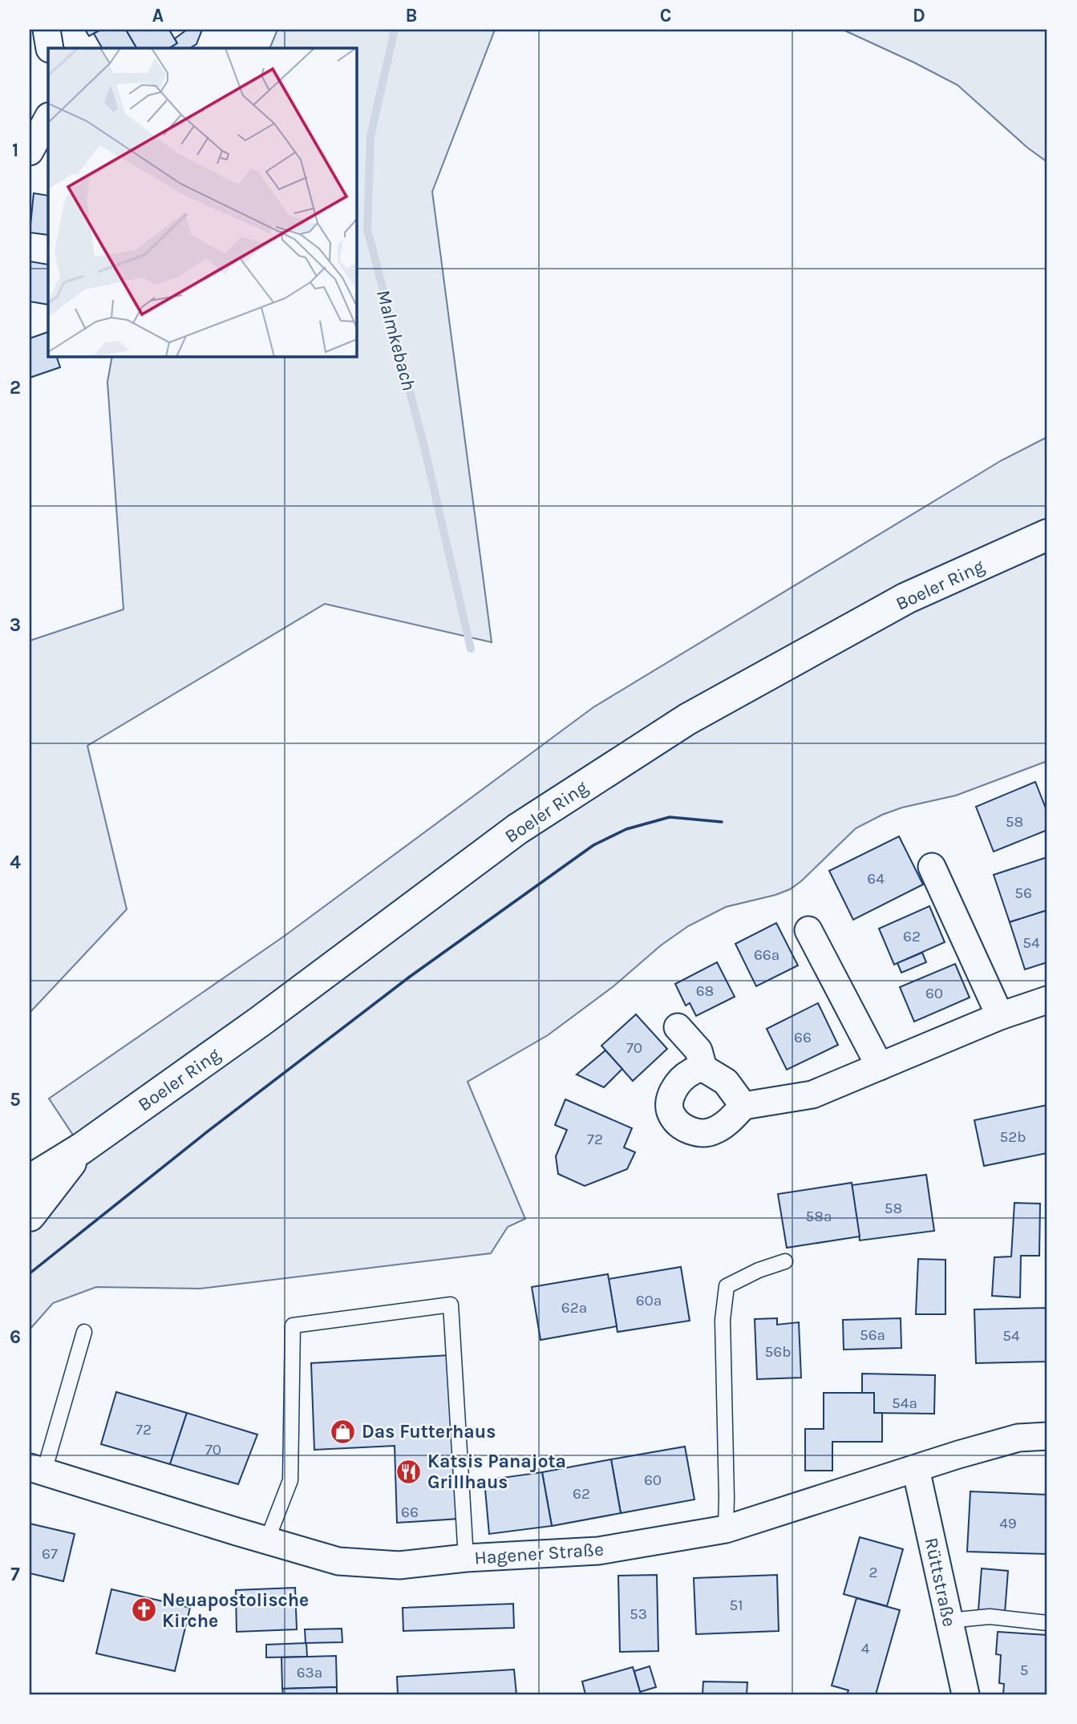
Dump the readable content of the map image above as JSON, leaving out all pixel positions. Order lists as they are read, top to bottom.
{
  "streets": {
    "main road": ["Boeler Ring"],
    "street": ["Hagener Straße", "Rüttstraße"]
  },
  "crossings": [
    ["Hagener Straße", "Rüttstraße"]
  ],
  "water": ["Malmkebach"],
  "places": {
    "shop": ["Das Futterhaus"],
    "restaurant": ["Katsis Panajota Grillhaus"],
    "church": ["Neuapostolische Kirche"]
  },
  "house_numbers": [
    "58",
    "64",
    "56",
    "62",
    "54",
    "66a",
    "68",
    "60",
    "66",
    "70",
    "52b",
    "72",
    "58",
    "58a",
    "60a",
    "62a",
    "56a",
    "54",
    "56b",
    "54a",
    "72",
    "70",
    "60",
    "62",
    "66",
    "49",
    "67",
    "2",
    "51",
    "53",
    "4",
    "5",
    "63a"
  ],
  "grid": {
    "columns": [
      "A",
      "B",
      "C",
      "D"
    ],
    "rows": [
      "1",
      "2",
      "3",
      "4",
      "5",
      "6",
      "7"
    ]
  }
}
